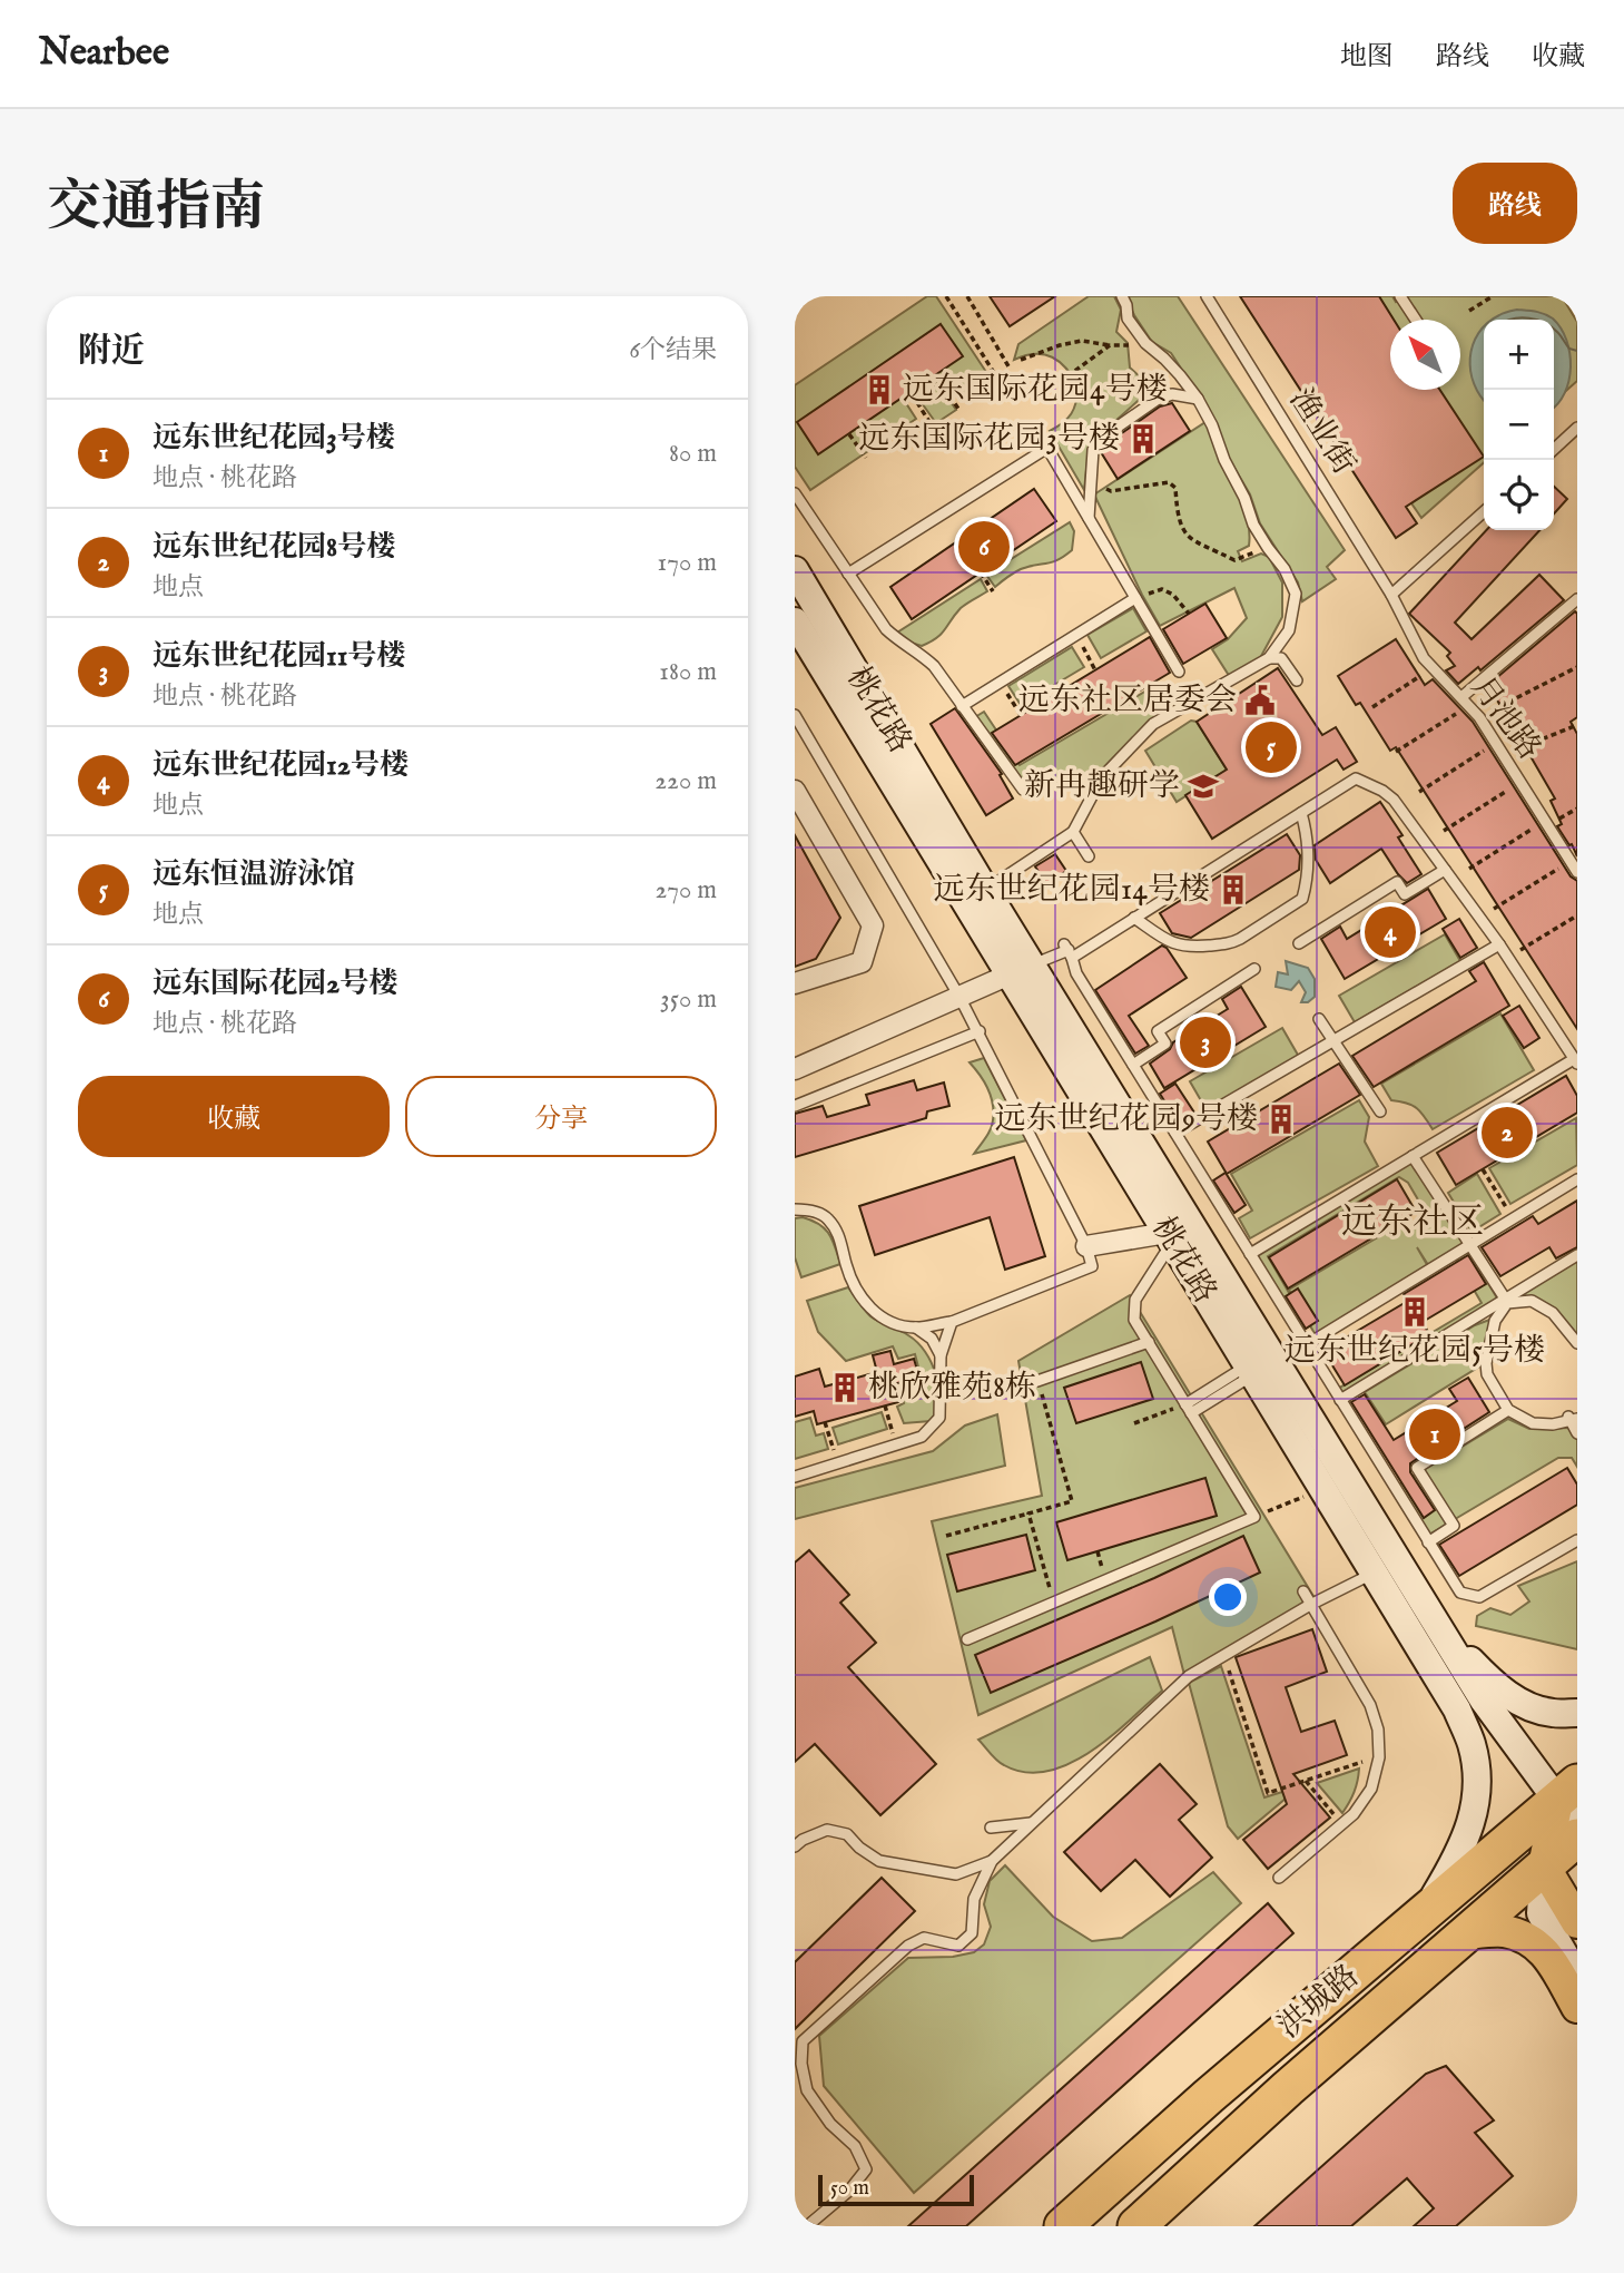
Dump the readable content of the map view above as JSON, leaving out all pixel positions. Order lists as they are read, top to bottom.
{
  "streets": {
    "highway": ["洪城路"],
    "main road": ["桃花路"],
    "lane": ["渔业街", "月池路"]
  },
  "crossings": [
    ["渔业街", "月池路"],
    ["桃花路", "洪城路"]
  ],
  "districts": ["远东社区"],
  "places": {
    "building": [
      "远东国际花园4号楼",
      "远东国际花园3号楼",
      "远东世纪花园14号楼",
      "远东世纪花园9号楼",
      "远东世纪花园5号楼",
      "桃欣雅苑8栋"
    ],
    "public building": ["远东社区居委会"],
    "school or university": ["新冉趣研学"]
  },
  "scale_bar": "50 m",
  "north": "top left",
  "page": {
    "header": "Nearbee",
    "nav": ["地图", "路线", "收藏"],
    "title": "交通指南",
    "buttons": [
      "路线",
      ["收藏", "分享"]
    ],
    "heading": ["附近", "6个结果"],
    "map_buttons": ["+", "−"],
    "list": [
      {
        "mark": "1",
        "name": "远东世纪花园3号楼",
        "note": "地点 · 桃花路",
        "value": "80 m"
      },
      {
        "mark": "2",
        "name": "远东世纪花园8号楼",
        "note": "地点",
        "value": "170 m"
      },
      {
        "mark": "3",
        "name": "远东世纪花园11号楼",
        "note": "地点 · 桃花路",
        "value": "180 m"
      },
      {
        "mark": "4",
        "name": "远东世纪花园12号楼",
        "note": "地点",
        "value": "220 m"
      },
      {
        "mark": "5",
        "name": "远东恒温游泳馆",
        "note": "地点",
        "value": "270 m"
      },
      {
        "mark": "6",
        "name": "远东国际花园2号楼",
        "note": "地点 · 桃花路",
        "value": "350 m"
      }
    ],
    "pins": [
      "6",
      "5",
      "4",
      "3",
      "2",
      "1"
    ],
    "scale": "50 m"
  }
}
